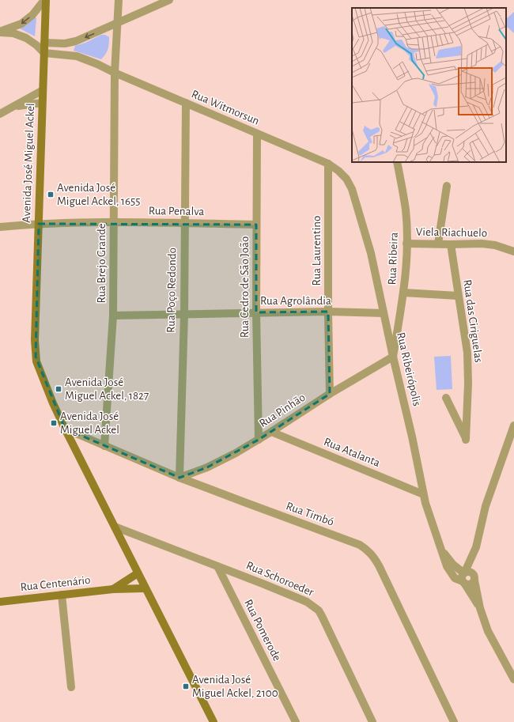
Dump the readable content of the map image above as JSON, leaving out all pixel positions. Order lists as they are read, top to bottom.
{
  "streets": {
    "street": [
      "Rua Witmorsun",
      "Avenida José Miguel Ackel",
      "Rua Penalva",
      "Viela Riachuelo",
      "Rua Laurentino",
      "Rua Ribeira",
      "Rua Brejo Grande",
      "Rua Cedro de São João",
      "Rua Poço Redondo",
      "Rua Agrolândia",
      "Rua das Ciriguelas",
      "Rua Ribeirópolis",
      "Rua Pinhão",
      "Rua Atalanta",
      "Rua Timbó",
      "Rua Schoroeder",
      "Rua Centenário",
      "Rua Pomerode"
    ]
  },
  "crossings": [
    ["Rua Witmorsun", "Avenida José Miguel Ackel"],
    ["Rua Witmorsun", "Rua Laurentino"],
    ["Rua Witmorsun", "Rua Brejo Grande"],
    ["Rua Witmorsun", "Rua Cedro de São João"],
    ["Rua Witmorsun", "Rua Poço Redondo"],
    ["Rua Witmorsun", "Rua Ribeirópolis"],
    ["Avenida José Miguel Ackel", "Rua Penalva"],
    ["Avenida José Miguel Ackel", "Rua Timbó"],
    ["Avenida José Miguel Ackel", "Rua Schoroeder"],
    ["Avenida José Miguel Ackel", "Rua Centenário"],
    ["Rua Penalva", "Rua Brejo Grande"],
    ["Rua Penalva", "Rua Cedro de São João"],
    ["Rua Penalva", "Rua Poço Redondo"],
    ["Viela Riachuelo", "Rua Ribeira"],
    ["Viela Riachuelo", "Rua das Ciriguelas"],
    ["Rua Laurentino", "Rua Agrolândia"],
    ["Rua Laurentino", "Rua Ribeirópolis"],
    ["Rua Laurentino", "Rua Pinhão"],
    ["Rua Ribeira", "Rua Ribeirópolis"],
    ["Rua Ribeira", "Rua Pinhão"],
    ["Rua Brejo Grande", "Rua Agrolândia"],
    ["Rua Brejo Grande", "Rua Timbó"],
    ["Rua Cedro de São João", "Rua Agrolândia"],
    ["Rua Cedro de São João", "Rua Pinhão"],
    ["Rua Poço Redondo", "Rua Agrolândia"],
    ["Rua Poço Redondo", "Rua Pinhão"],
    ["Rua Poço Redondo", "Rua Timbó"],
    ["Rua Agrolândia", "Rua Ribeirópolis"],
    ["Rua Ribeirópolis", "Rua Pinhão"],
    ["Rua Ribeirópolis", "Rua Atalanta"],
    ["Rua Pinhão", "Rua Atalanta"],
    ["Rua Pinhão", "Rua Timbó"],
    ["Rua Schoroeder", "Rua Pomerode"]
  ],
  "places": {
    "transit": [
      "Avenida José Miguel Ackel, 1655",
      "Avenida José Miguel Ackel, 1827",
      "Avenida José Miguel Ackel",
      "Avenida José Miguel Ackel, 2100"
    ]
  }
}
